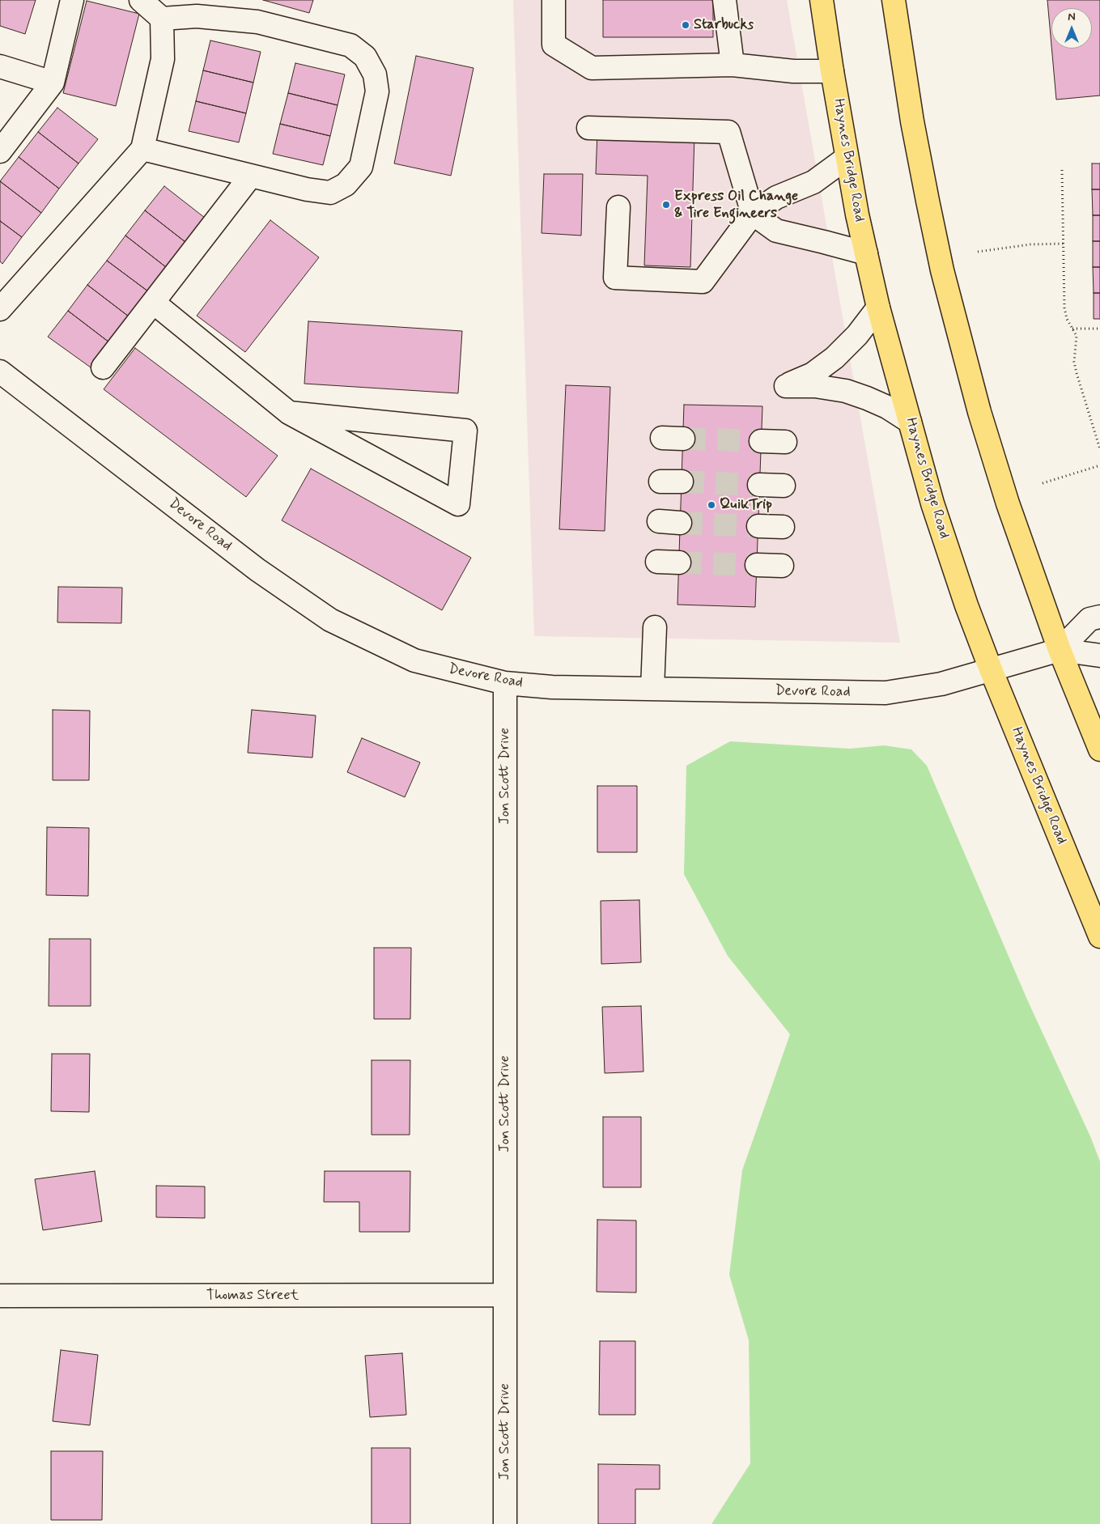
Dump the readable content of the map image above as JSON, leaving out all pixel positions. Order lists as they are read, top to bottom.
{
  "streets": {
    "main road": ["Haynes Bridge Road"],
    "street": ["Devore Road", "Jon Scott Drive", "Thomas Street"]
  },
  "crossings": [
    ["Haynes Bridge Road", "Devore Road"],
    ["Devore Road", "Jon Scott Drive"],
    ["Jon Scott Drive", "Thomas Street"]
  ],
  "places": ["Starbucks", "Express Oil Change & Tire Engineers", "QuikTrip"],
  "north": "top"
}
